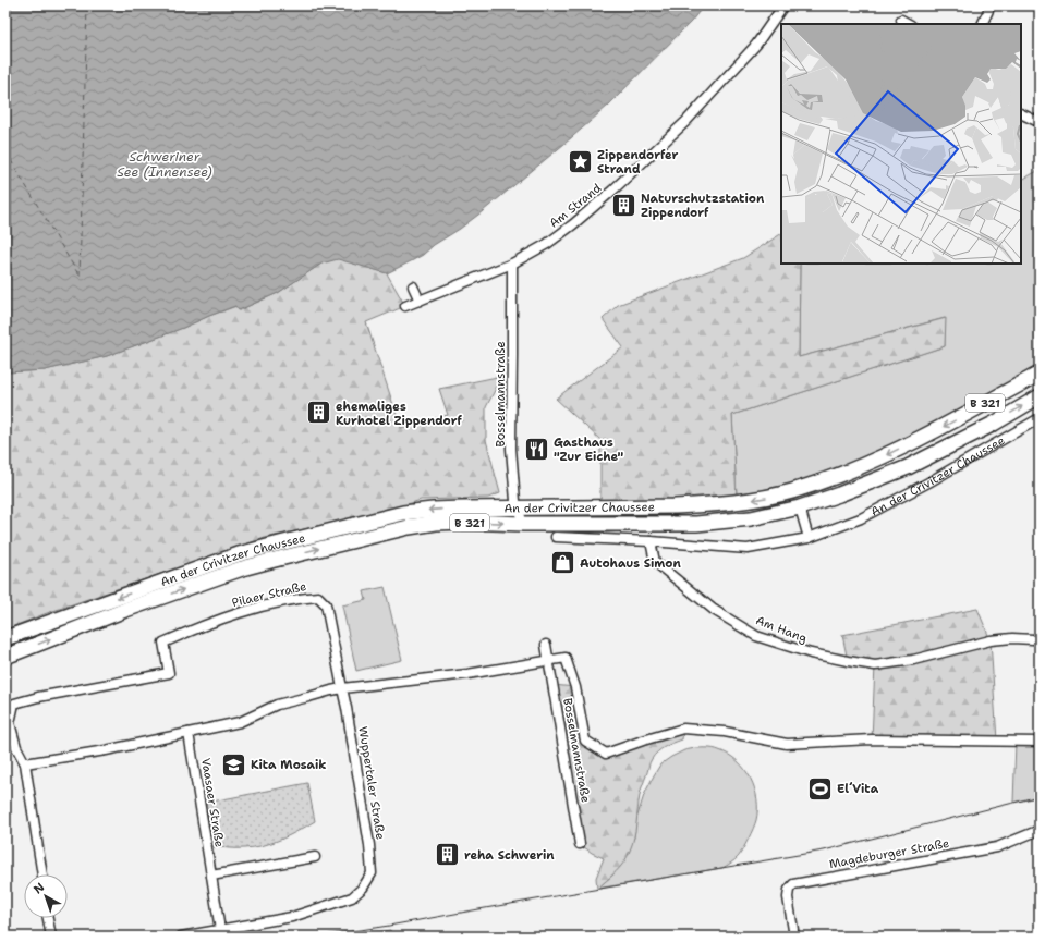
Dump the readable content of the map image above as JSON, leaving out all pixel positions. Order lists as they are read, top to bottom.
{
  "streets": {
    "main road": ["B 321", "An der Crivitzer Chaussee"],
    "street": [
      "Am Strand",
      "Bosselmannstraße",
      "Pilaer Straße",
      "Am Hang",
      "Wuppertaler Straße",
      "Vaasaer Straße",
      "Magdeburger Straße"
    ]
  },
  "crossings": [
    ["Am Strand", "Bosselmannstraße"],
    ["Bosselmannstraße", "An der Crivitzer Chaussee"],
    ["Bosselmannstraße", "Pilaer Straße"],
    ["Bosselmannstraße", "Wuppertaler Straße"],
    ["An der Crivitzer Chaussee", "Am Hang"],
    ["Pilaer Straße", "Wuppertaler Straße"],
    ["Wuppertaler Straße", "Vaasaer Straße"]
  ],
  "water": ["Schweriner See (Innensee)"],
  "places": {
    "place": ["Zippendorfer Strand"],
    "building": ["Naturschutzstation Zippendorf", "ehemaliges Kurhotel Zippendorf", "reha Schwerin"],
    "restaurant": ["Gasthaus \"Zur Eiche\""],
    "shop": ["Autohaus Simon"],
    "school or university": ["Kita Mosaik"],
    "sports": ["El´Vita"]
  },
  "north": "top left"
}
